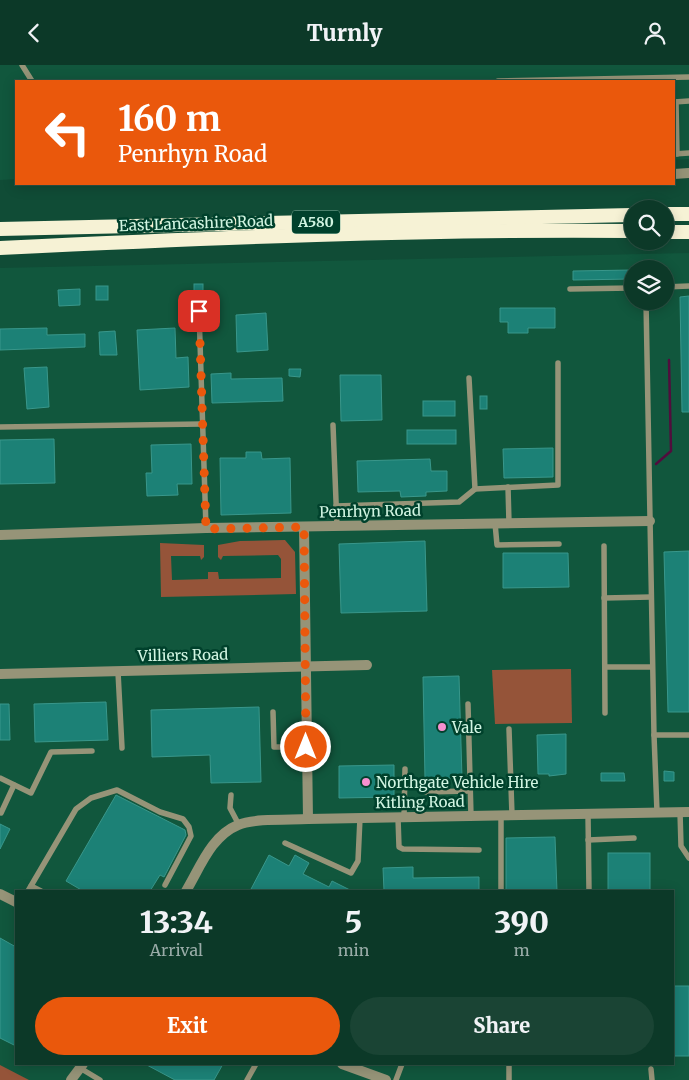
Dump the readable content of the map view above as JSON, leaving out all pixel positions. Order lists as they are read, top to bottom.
{
  "streets": {
    "highway": ["A580", "East Lancashire Road"],
    "street": ["Penrhyn Road", "Villiers Road", "Kitling Road"]
  },
  "places": ["Vale", "Northgate Vehicle Hire"],
  "page": {
    "header": "Turnly",
    "turn": ["160 m", "Penrhyn Road"],
    "eta": [
      "13:34",
      "Arrival",
      "5",
      "min",
      "390",
      "m"
    ],
    "buttons": ["Exit", "Share"]
  }
}
